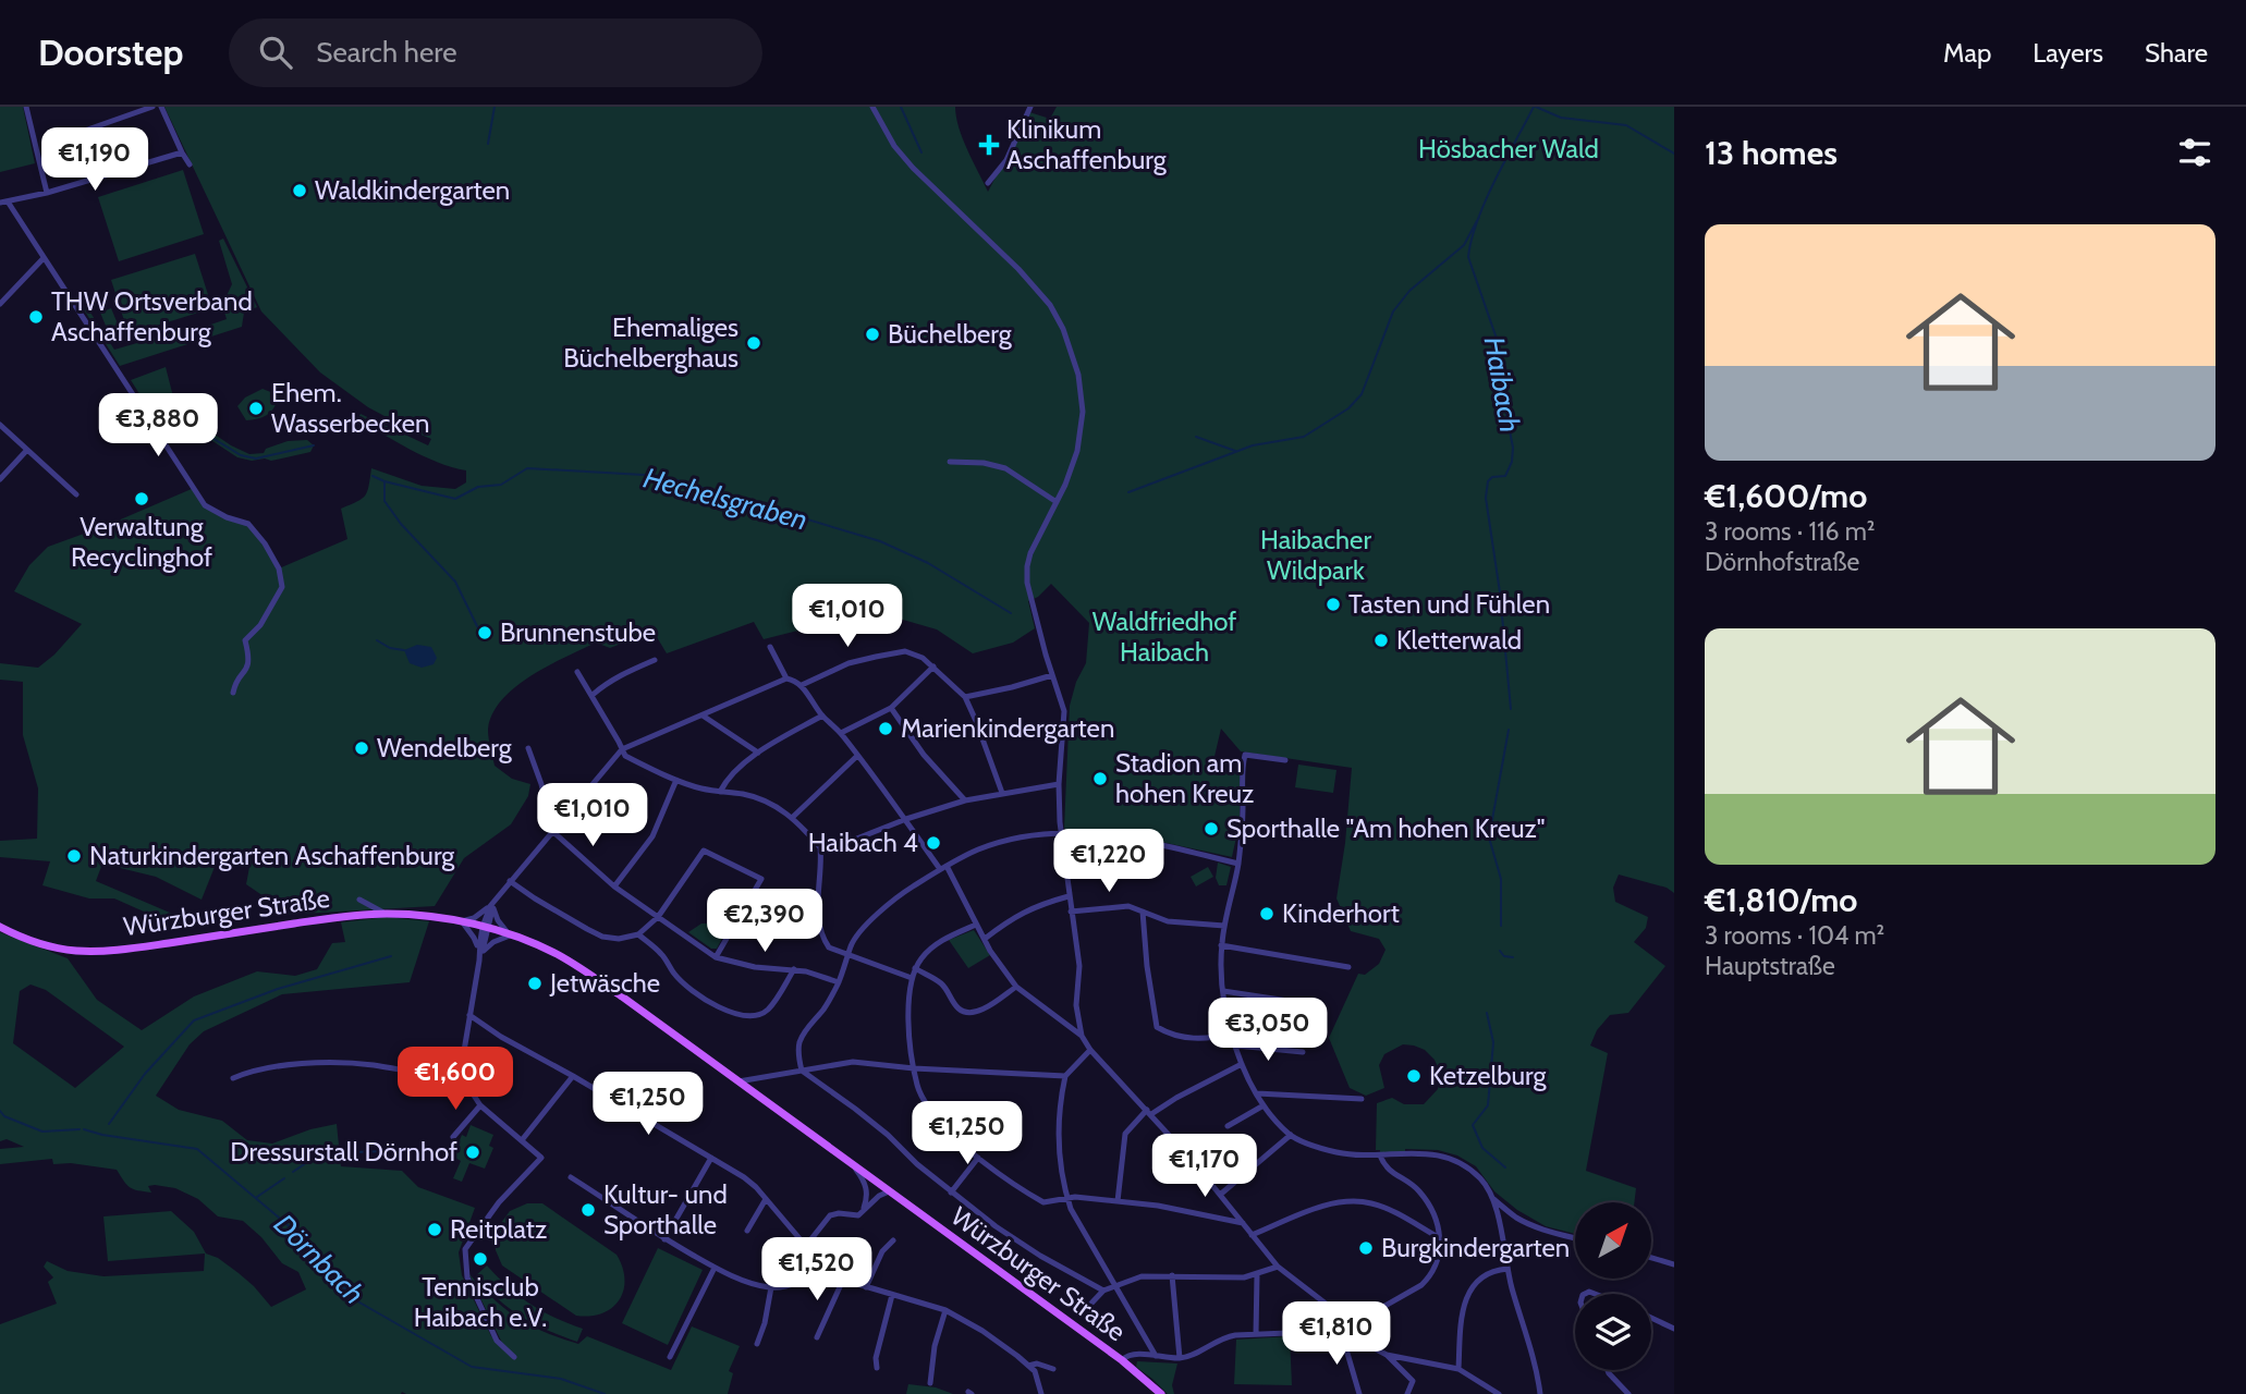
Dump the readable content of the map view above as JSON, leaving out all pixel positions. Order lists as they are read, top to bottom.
{
  "streets": {
    "main road": ["Würzburger Straße"]
  },
  "water": ["Haibach", "Hechelsgraben", "Dörnbach"],
  "parks": ["Hösbacher Wald", "Haibacher Wildpark", "Waldfriedhof Haibach"],
  "places": {
    "health": ["Klinikum Aschaffenburg"],
    "other": [
      "Waldkindergarten",
      "THW Ortsverband Aschaffenburg",
      "Büchelberg",
      "Ehemaliges Büchelberghaus",
      "Ehem. Wasserbecken",
      "Verwaltung Recyclinghof",
      "Tasten und Fühlen",
      "Brunnenstube",
      "Kletterwald",
      "Marienkindergarten",
      "Wendelberg",
      "Stadion am hohen Kreuz",
      "Sporthalle \"Am hohen Kreuz\"",
      "Haibach 4",
      "Naturkindergarten Aschaffenburg",
      "Kinderhort",
      "Jetwäsche",
      "Ketzelburg",
      "Dressurstall Dörnhof",
      "Kultur- und Sporthalle",
      "Reitplatz",
      "Burgkindergarten",
      "Tennisclub Haibach e.V."
    ]
  },
  "north": "top right",
  "page": {
    "header": "Doorstep",
    "search": "Search here",
    "nav": ["Map", "Layers", "Share"],
    "heading": "13 homes",
    "price": [
      "€1,190",
      "€3,880",
      "€1,010",
      "€1,010",
      "€1,220",
      "€2,390",
      "€3,050",
      "€1,600",
      "€1,250",
      "€1,250",
      "€1,170",
      "€1,520",
      "€1,810"
    ],
    "list": [
      {
        "name": "€1,600/mo",
        "note": "3 rooms · 116 m² · Dörnhofstraße"
      },
      {
        "name": "€1,810/mo",
        "note": "3 rooms · 104 m² · Hauptstraße"
      }
    ]
  }
}
